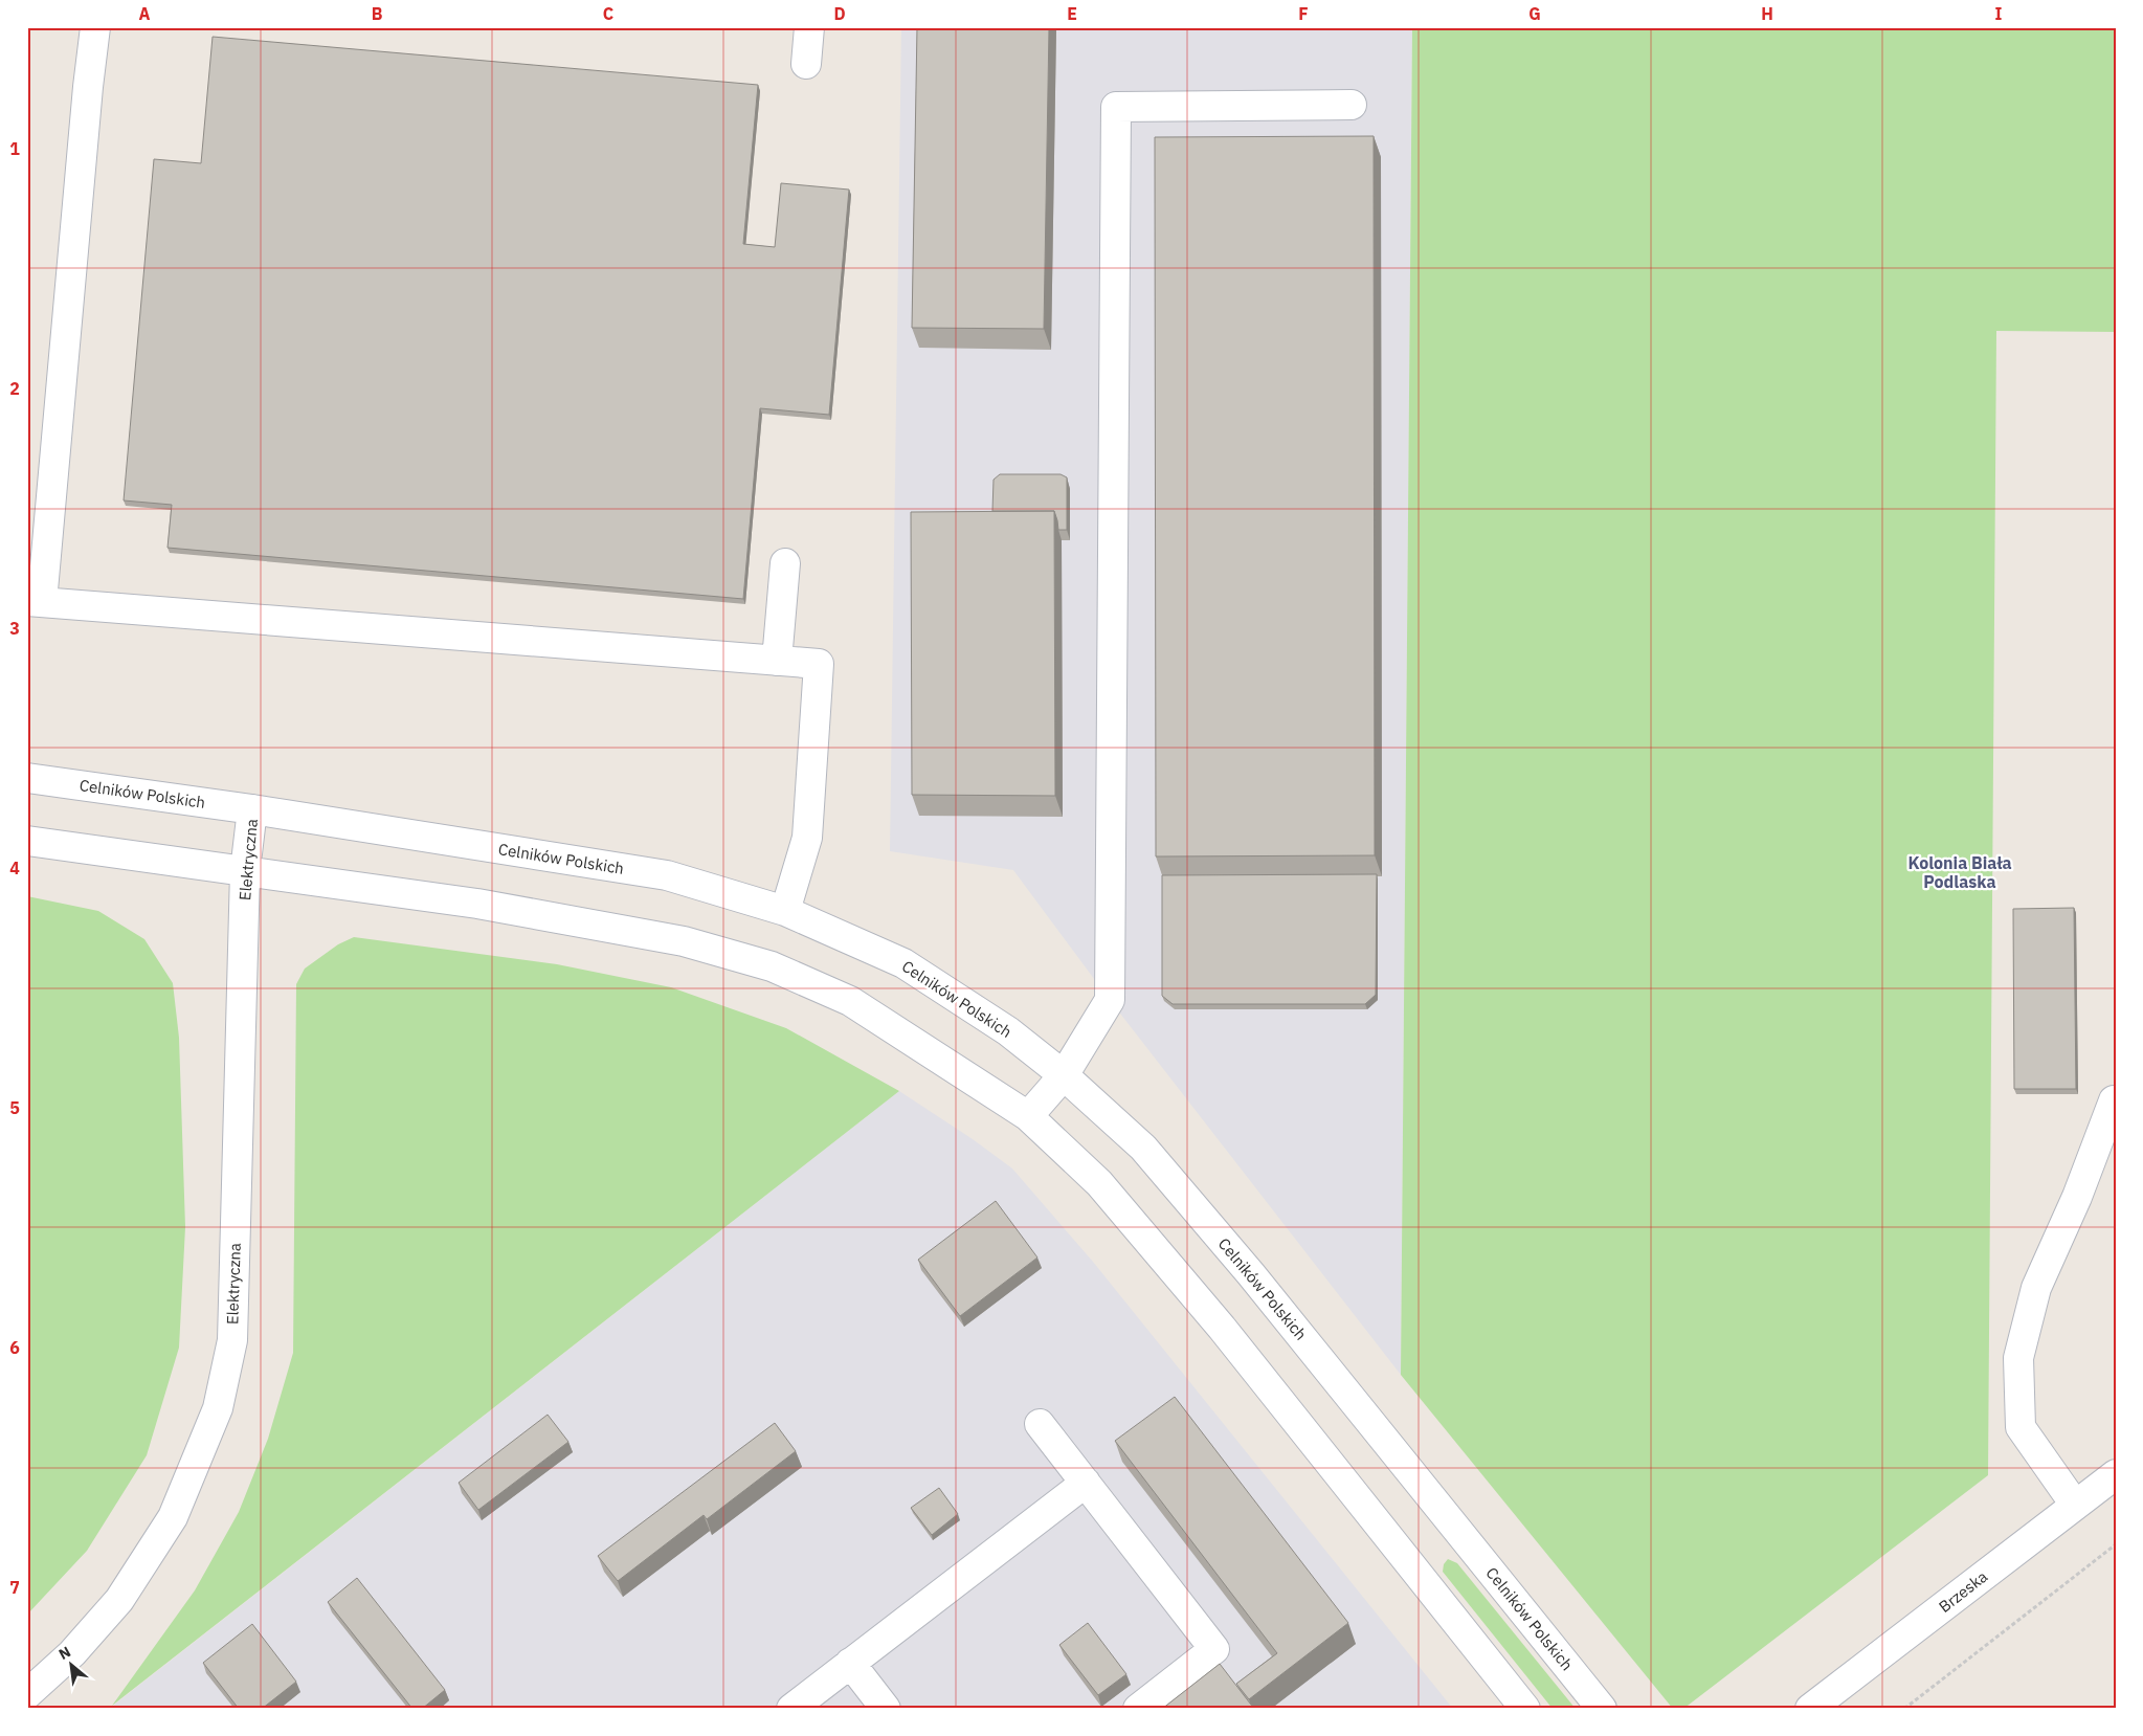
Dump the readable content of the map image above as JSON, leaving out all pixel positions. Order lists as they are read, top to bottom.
{
  "streets": {
    "street": ["Celników Polskich", "Elektryczna", "Brzeska"]
  },
  "crossings": [
    ["Celników Polskich", "Elektryczna"]
  ],
  "districts": ["Kolonia Biała Podlaska"],
  "north": "top left",
  "grid": {
    "columns": [
      "A",
      "B",
      "C",
      "D",
      "E",
      "F",
      "G",
      "H",
      "I"
    ],
    "rows": [
      "1",
      "2",
      "3",
      "4",
      "5",
      "6",
      "7"
    ]
  }
}
